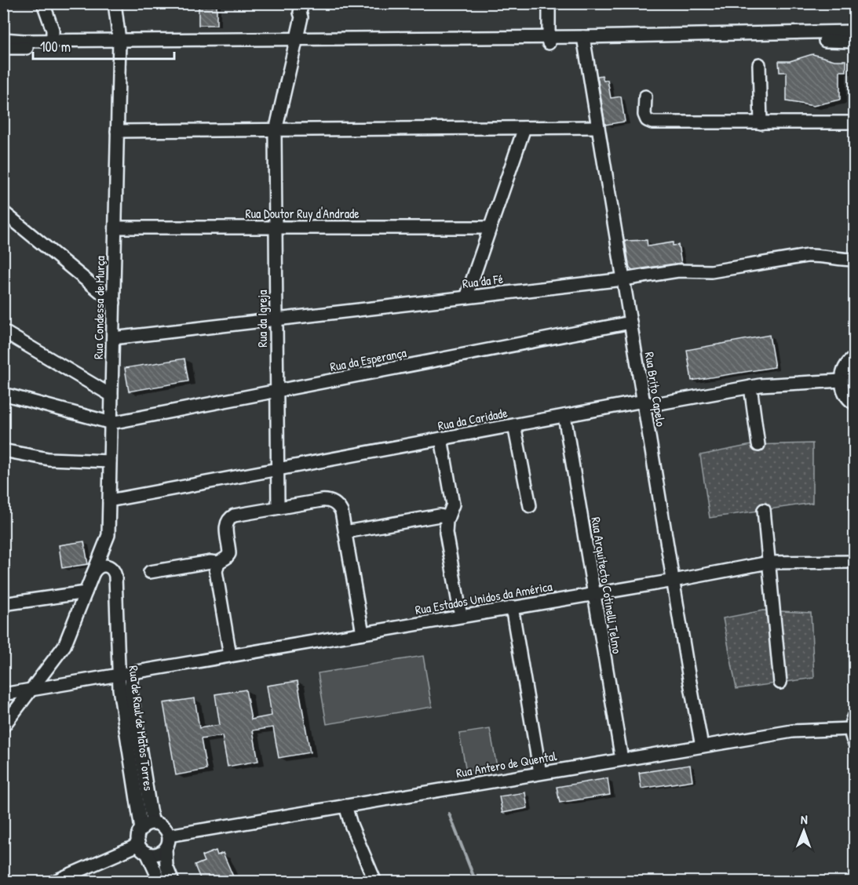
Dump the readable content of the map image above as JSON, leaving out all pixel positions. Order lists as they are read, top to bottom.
{
  "streets": {
    "street": [
      "Rua Doutor Ruy d'Andrade",
      "Rua da Fé",
      "Rua Condessa de Murça",
      "Rua da Igreja",
      "Rua da Esperança",
      "Rua Brito Capelo",
      "Rua da Caridade",
      "Rua Arquitecto Cotinelli Telmo",
      "Rua Estados Unidos da América",
      "Rua de Raul de Matos Torres",
      "Rua Antero de Quental"
    ]
  },
  "crossings": [
    ["Rua Doutor Ruy d'Andrade", "Rua Condessa de Murça"],
    ["Rua Doutor Ruy d'Andrade", "Rua da Igreja"],
    ["Rua da Fé", "Rua Condessa de Murça"],
    ["Rua da Fé", "Rua da Igreja"],
    ["Rua da Fé", "Rua Brito Capelo"],
    ["Rua Condessa de Murça", "Rua da Esperança"],
    ["Rua Condessa de Murça", "Rua da Caridade"],
    ["Rua Condessa de Murça", "Rua Estados Unidos da América"],
    ["Rua Condessa de Murça", "Rua de Raul de Matos Torres"],
    ["Rua da Igreja", "Rua da Esperança"],
    ["Rua da Igreja", "Rua da Caridade"],
    ["Rua da Esperança", "Rua Brito Capelo"],
    ["Rua Brito Capelo", "Rua da Caridade"],
    ["Rua Brito Capelo", "Rua Estados Unidos da América"],
    ["Rua Brito Capelo", "Rua Antero de Quental"],
    ["Rua da Caridade", "Rua Arquitecto Cotinelli Telmo"],
    ["Rua Arquitecto Cotinelli Telmo", "Rua Estados Unidos da América"],
    ["Rua Arquitecto Cotinelli Telmo", "Rua Antero de Quental"],
    ["Rua Estados Unidos da América", "Rua de Raul de Matos Torres"],
    ["Rua de Raul de Matos Torres", "Rua Antero de Quental"]
  ],
  "scale_bar": "100 m",
  "north": "top"
}
